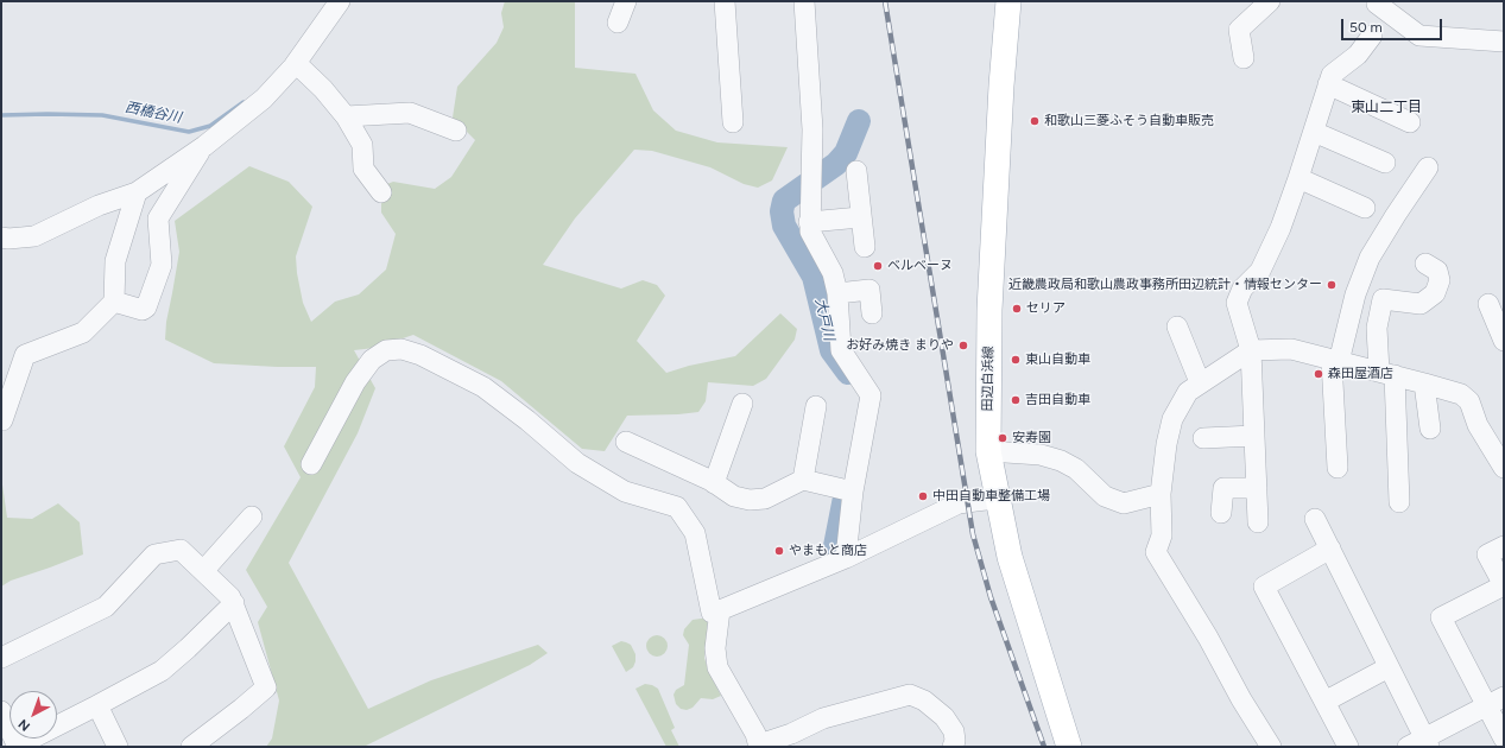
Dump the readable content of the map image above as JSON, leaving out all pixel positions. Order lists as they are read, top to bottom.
{
  "streets": {
    "main road": ["田辺白浜線"]
  },
  "districts": ["東山二丁目"],
  "water": ["西橋谷川", "大戸川"],
  "places": [
    "和歌山三菱ふそう自動車販売",
    "ベルベーヌ",
    "近畿農政局和歌山農政事務所田辺統計・情報センター",
    "セリア",
    "お好み焼き まりや",
    "東山自動車",
    "森田屋酒店",
    "吉田自動車",
    "安寿園",
    "中田自動車整備工場",
    "やまもと商店"
  ],
  "scale_bar": "50 m",
  "north": "bottom left"
}
